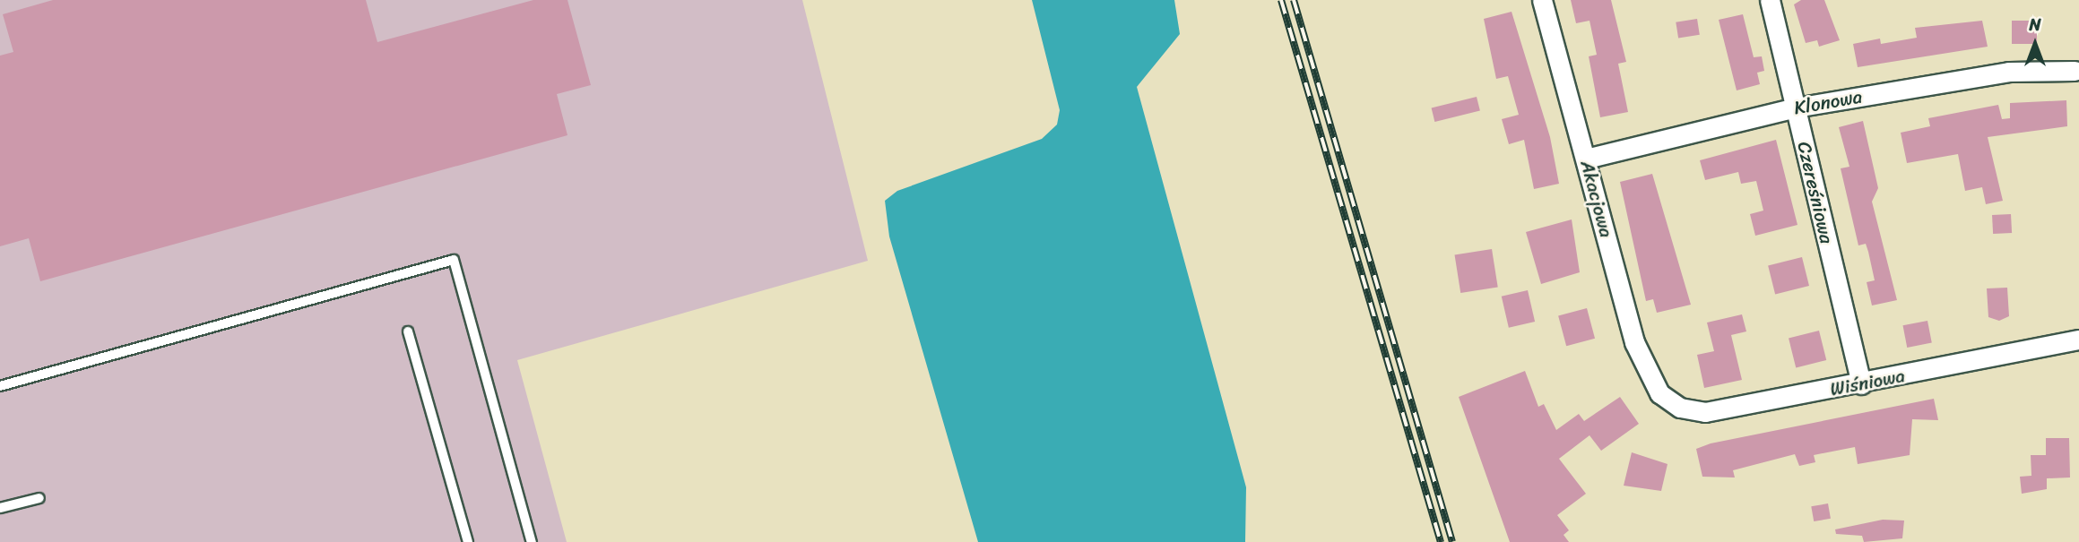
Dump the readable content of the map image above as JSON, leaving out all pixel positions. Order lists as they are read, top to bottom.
{
  "streets": {
    "street": [
      "Klonowa",
      "Czereśniowa",
      "Akacjowa",
      "Wiśniowa"
    ]
  },
  "crossings": [
    ["Klonowa", "Czereśniowa"],
    ["Klonowa", "Akacjowa"],
    ["Czereśniowa", "Wiśniowa"],
    ["Akacjowa", "Wiśniowa"]
  ],
  "north": "top"
}
